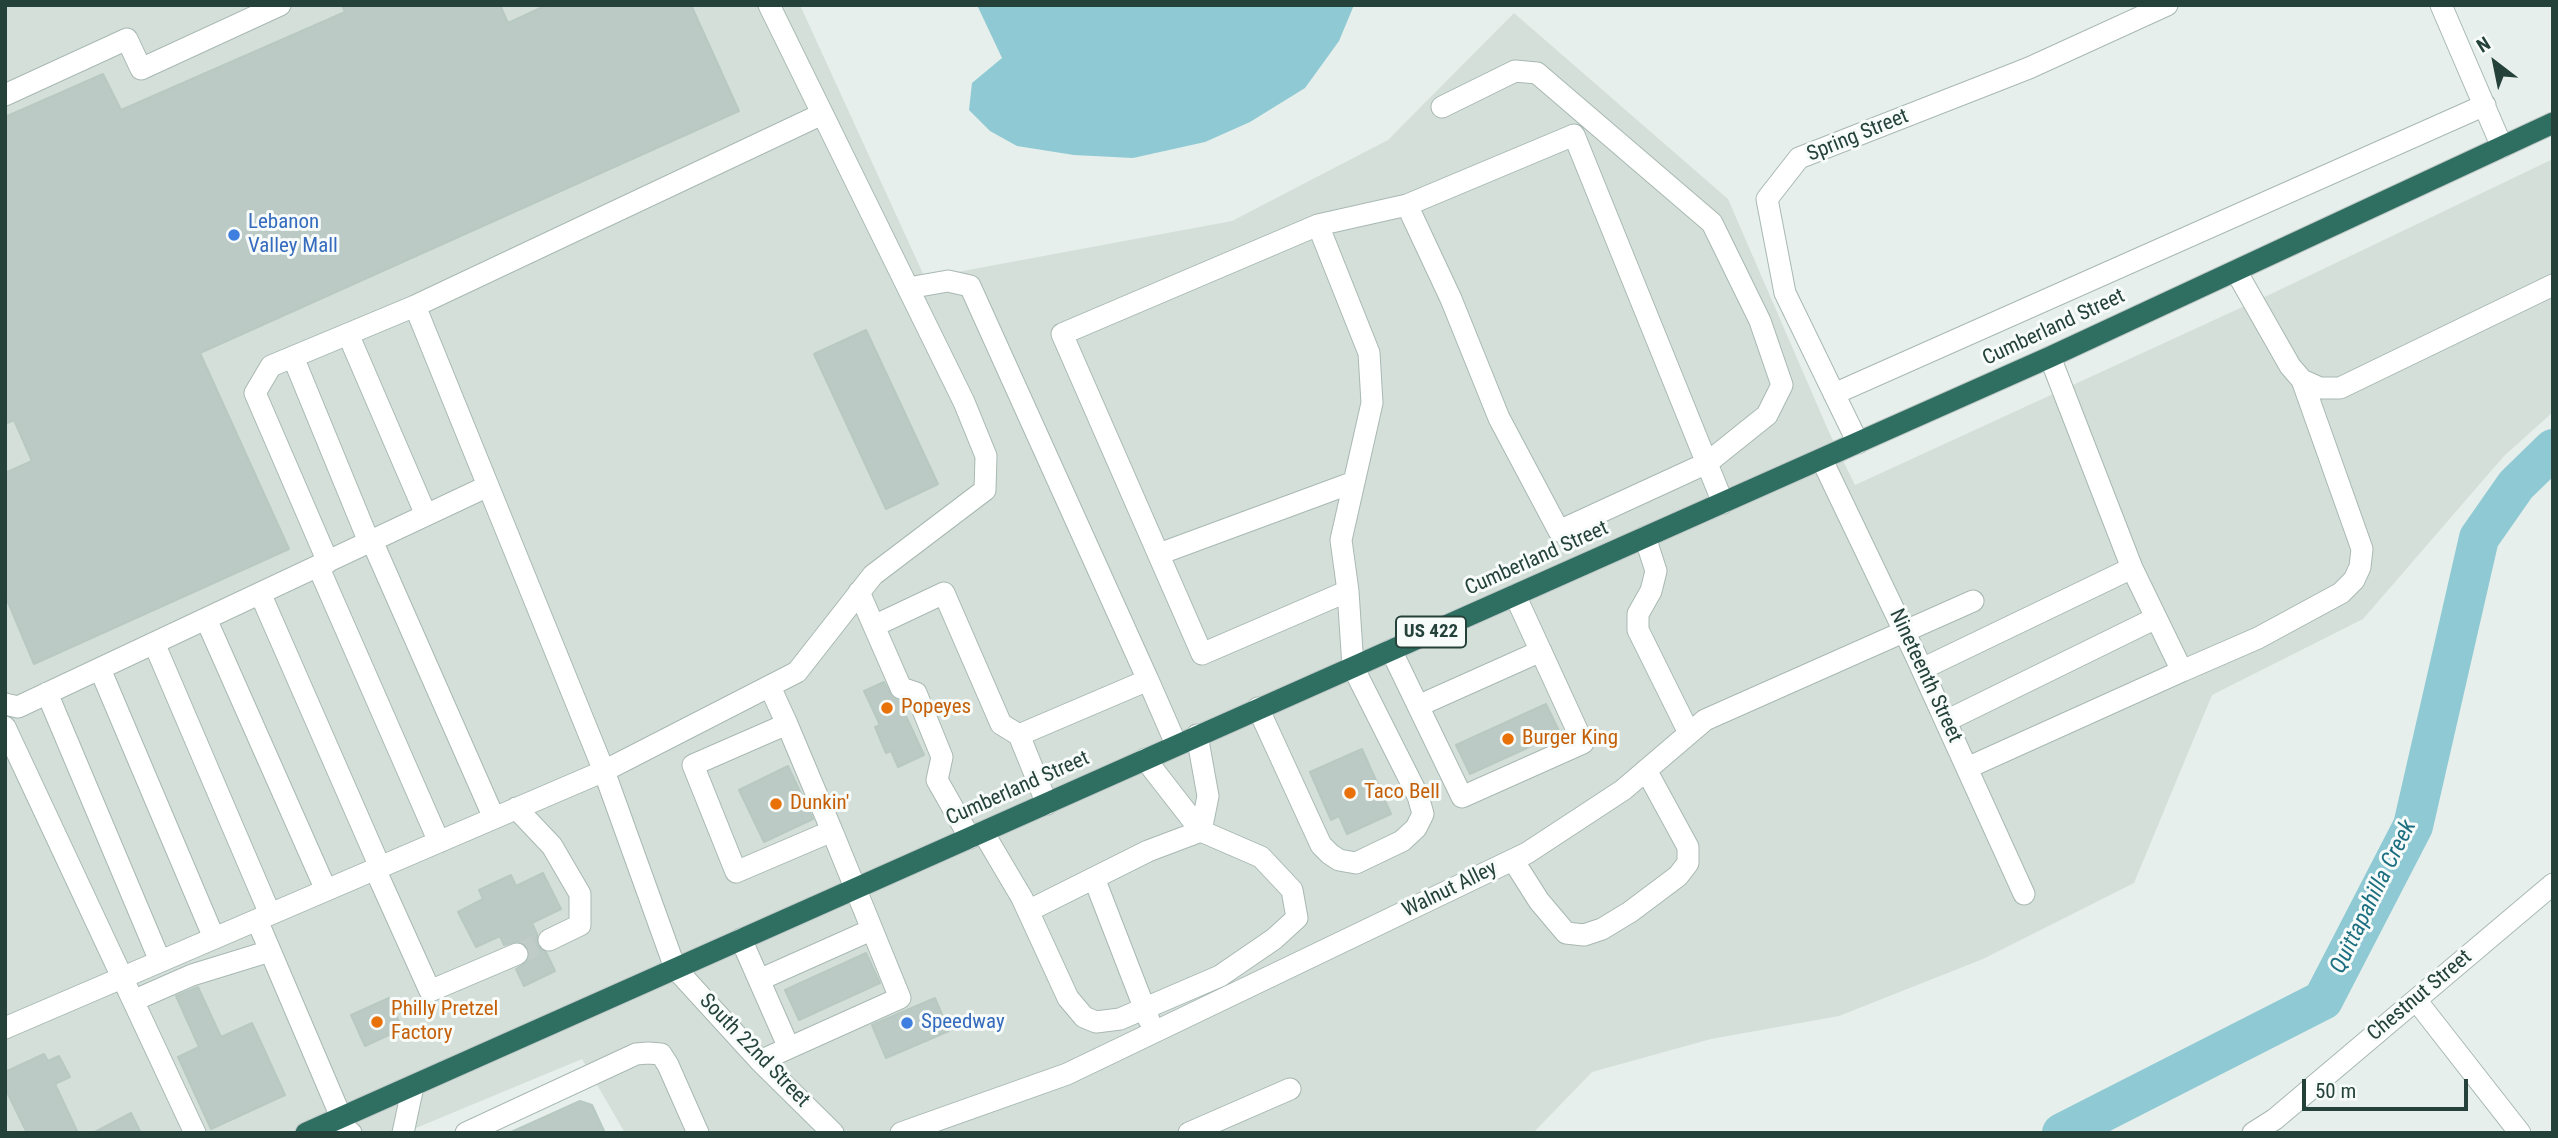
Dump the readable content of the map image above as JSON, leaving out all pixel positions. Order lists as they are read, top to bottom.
{
  "streets": {
    "highway": ["Cumberland Street", "US 422"],
    "street": [
      "Spring Street",
      "Nineteenth Street",
      "Walnut Alley",
      "Chestnut Street",
      "South 22nd Street"
    ]
  },
  "crossings": [
    ["Spring Street", "Cumberland Street"],
    ["Cumberland Street", "Nineteenth Street"],
    ["Cumberland Street", "South 22nd Street"],
    ["Nineteenth Street", "Walnut Alley"]
  ],
  "water": ["Quittapahilla Creek"],
  "places": [
    "Lebanon Valley Mall",
    "Popeyes",
    "Burger King",
    "Taco Bell",
    "Dunkin'",
    "Philly Pretzel Factory",
    "Speedway"
  ],
  "scale_bar": "50 m",
  "north": "top left"
}
